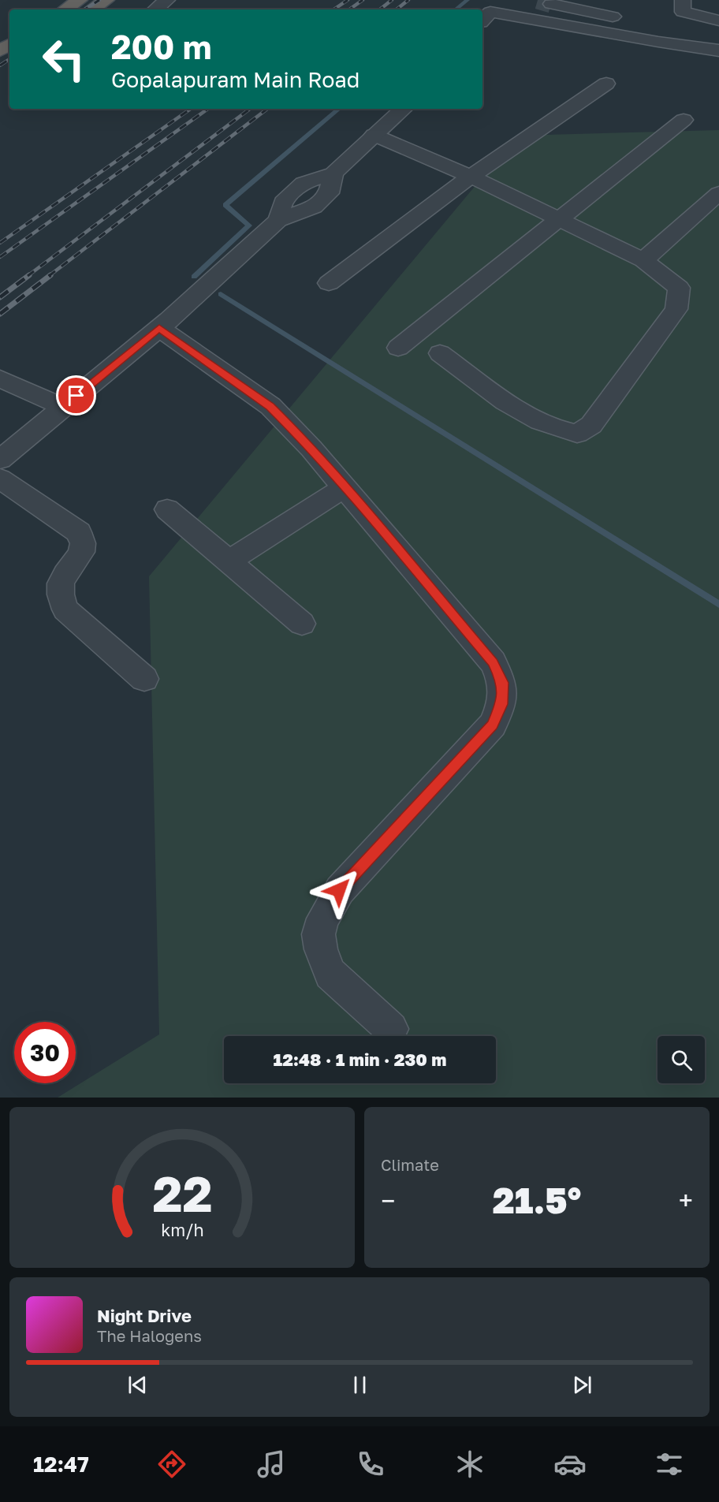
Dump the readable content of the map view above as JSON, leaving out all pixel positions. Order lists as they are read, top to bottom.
{
  "page": {
    "turn": ["200 m", "Gopalapuram Main Road"],
    "limit": "30",
    "trip": "12:48 · 1 min · 230 m",
    "tile": "Climate",
    "heat": ["−", "21.5°", "+"],
    "song": ["Night Drive", "The Halogens"],
    "tabs": "12:47",
    "gauge": ["22", "km/h"]
  }
}
